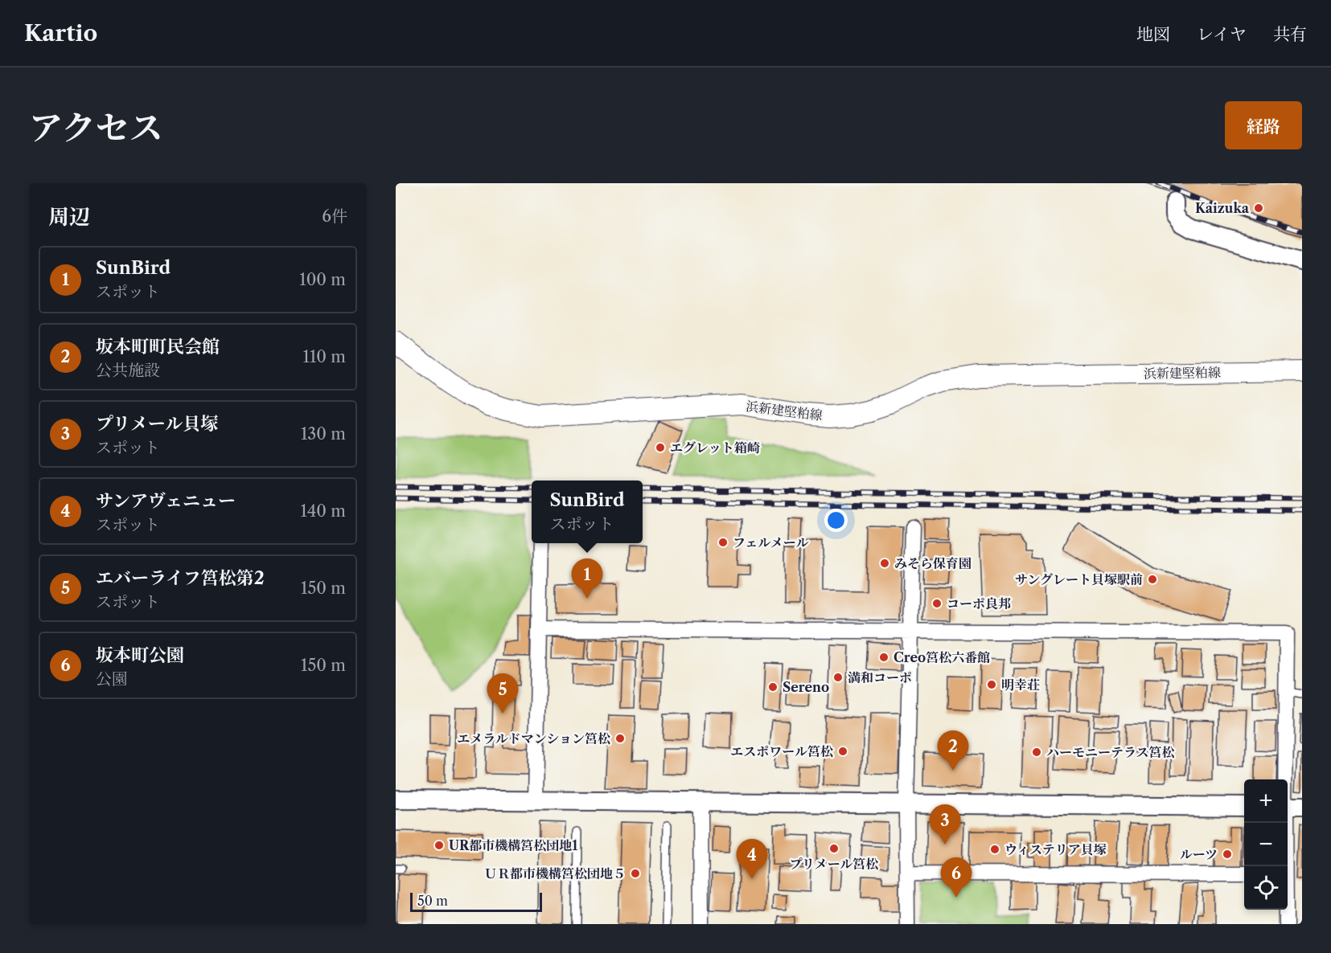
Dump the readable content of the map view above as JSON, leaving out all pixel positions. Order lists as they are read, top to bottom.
{
  "streets": {
    "main road": ["浜新建堅粕線"]
  },
  "places": [
    "Kaizuka",
    "エグレット箱崎",
    "フェルメール",
    "みそら保育園",
    "サングレート貝塚駅前",
    "コーポ良邦",
    "Creo筥松六番館",
    "満和コーポ",
    "明幸荘",
    "Sereno",
    "エメラルドマンション筥松",
    "エスポワール筥松",
    "ハーモニーテラス筥松",
    "UR都市機構筥松団地1",
    "プリメール筥松",
    "ウィステリア貝塚",
    "ルーツ",
    "ＵＲ都市機構筥松団地５"
  ],
  "scale_bar": "50 m",
  "page": {
    "header": "Kartio",
    "nav": ["地図", "レイヤ", "共有"],
    "title": "アクセス",
    "buttons": "経路",
    "heading": ["周辺", "6件"],
    "list": [
      {
        "mark": "1",
        "name": "SunBird",
        "note": "スポット",
        "value": "100 m"
      },
      {
        "mark": "2",
        "name": "坂本町町民会館",
        "note": "公共施設",
        "value": "110 m"
      },
      {
        "mark": "3",
        "name": "プリメール貝塚",
        "note": "スポット",
        "value": "130 m"
      },
      {
        "mark": "4",
        "name": "サンアヴェニュー",
        "note": "スポット",
        "value": "140 m"
      },
      {
        "mark": "5",
        "name": "エバーライフ筥松第2",
        "note": "スポット",
        "value": "150 m"
      },
      {
        "mark": "6",
        "name": "坂本町公園",
        "note": "公園",
        "value": "150 m"
      }
    ],
    "popup": ["SunBird", "スポット"],
    "pins": [
      "1",
      "5",
      "2",
      "3",
      "4",
      "6"
    ],
    "map_buttons": ["+", "−"],
    "scale": "50 m"
  }
}
